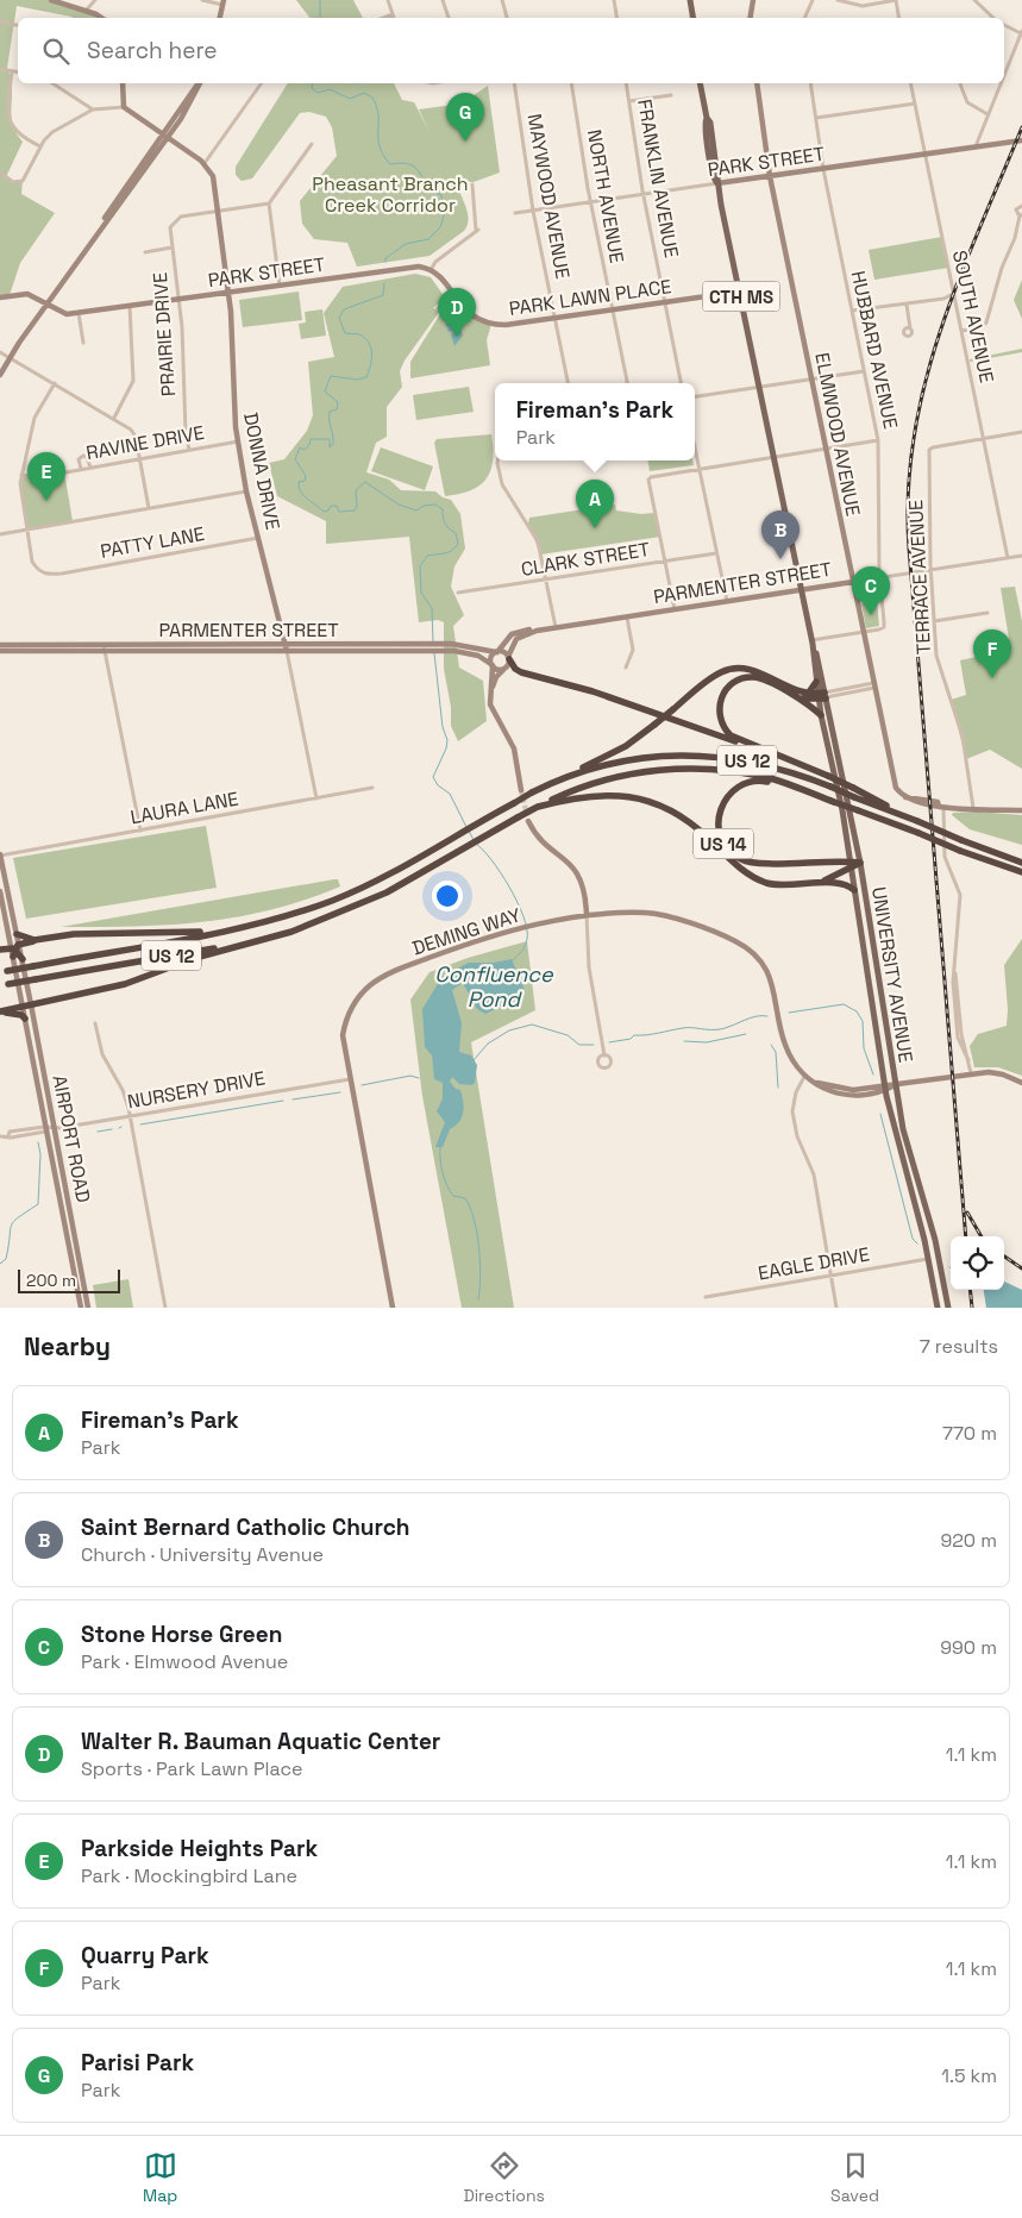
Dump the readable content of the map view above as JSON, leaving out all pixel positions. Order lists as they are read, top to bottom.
{
  "streets": {
    "highway": ["US 12", "US 14"],
    "main road": ["CTH MS", "UNIVERSITY AVENUE"],
    "street": [
      "PARK STREET",
      "FRANKLIN AVENUE",
      "MAYWOOD AVENUE",
      "NORTH AVENUE",
      "PARK LAWN PLACE",
      "SOUTH AVENUE",
      "PRAIRIE DRIVE",
      "HUBBARD AVENUE",
      "ELMWOOD AVENUE",
      "RAVINE DRIVE",
      "DONNA DRIVE",
      "PATTY LANE",
      "CLARK STREET",
      "TERRACE AVENUE",
      "PARMENTER STREET",
      "LAURA LANE",
      "DEMING WAY",
      "NURSERY DRIVE",
      "AIRPORT ROAD",
      "EAGLE DRIVE"
    ]
  },
  "crossings": [
    ["PARK STREET", "FRANKLIN AVENUE"],
    ["PARK STREET", "MAYWOOD AVENUE"],
    ["PARK STREET", "NORTH AVENUE"],
    ["PARK STREET", "PARK LAWN PLACE"],
    ["PARK STREET", "SOUTH AVENUE"],
    ["PARK STREET", "PRAIRIE DRIVE"],
    ["PARK STREET", "HUBBARD AVENUE"],
    ["PARK STREET", "ELMWOOD AVENUE"],
    ["PARK STREET", "DONNA DRIVE"],
    ["PARK STREET", "UNIVERSITY AVENUE"],
    ["FRANKLIN AVENUE", "PARK LAWN PLACE"],
    ["MAYWOOD AVENUE", "PARK LAWN PLACE"],
    ["NORTH AVENUE", "PARK LAWN PLACE"],
    ["PARK LAWN PLACE", "UNIVERSITY AVENUE"],
    ["SOUTH AVENUE", "TERRACE AVENUE"],
    ["SOUTH AVENUE", "PARMENTER STREET"],
    ["PRAIRIE DRIVE", "RAVINE DRIVE"],
    ["PRAIRIE DRIVE", "DONNA DRIVE"],
    ["HUBBARD AVENUE", "ELMWOOD AVENUE"],
    ["HUBBARD AVENUE", "PARMENTER STREET"],
    ["ELMWOOD AVENUE", "PARMENTER STREET"],
    ["RAVINE DRIVE", "DONNA DRIVE"],
    ["DONNA DRIVE", "PATTY LANE"],
    ["DONNA DRIVE", "PARMENTER STREET"],
    ["DONNA DRIVE", "LAURA LANE"],
    ["TERRACE AVENUE", "PARMENTER STREET"],
    ["PARMENTER STREET", "UNIVERSITY AVENUE"],
    ["US 12", "US 14"],
    ["US 14", "UNIVERSITY AVENUE"],
    ["DEMING WAY", "UNIVERSITY AVENUE"],
    ["DEMING WAY", "NURSERY DRIVE"],
    ["UNIVERSITY AVENUE", "EAGLE DRIVE"],
    ["NURSERY DRIVE", "AIRPORT ROAD"]
  ],
  "water": ["Confluence Pond"],
  "parks": ["Pheasant Branch Creek Corridor"],
  "scale_bar": "200 m",
  "page": {
    "search": "Search here",
    "pins": [
      "G",
      "D",
      "E",
      "A",
      "B",
      "C",
      "F"
    ],
    "popup": ["Fireman's Park", "Park"],
    "scale": "200 m",
    "heading": ["Nearby", "7 results"],
    "list": [
      {
        "mark": "A",
        "name": "Fireman's Park",
        "note": "Park",
        "value": "770 m"
      },
      {
        "mark": "B",
        "name": "Saint Bernard Catholic Church",
        "note": "Church · University Avenue",
        "value": "920 m"
      },
      {
        "mark": "C",
        "name": "Stone Horse Green",
        "note": "Park · Elmwood Avenue",
        "value": "990 m"
      },
      {
        "mark": "D",
        "name": "Walter R. Bauman Aquatic Center",
        "note": "Sports · Park Lawn Place",
        "value": "1.1 km"
      },
      {
        "mark": "E",
        "name": "Parkside Heights Park",
        "note": "Park · Mockingbird Lane",
        "value": "1.1 km"
      },
      {
        "mark": "F",
        "name": "Quarry Park",
        "note": "Park",
        "value": "1.1 km"
      },
      {
        "mark": "G",
        "name": "Parisi Park",
        "note": "Park",
        "value": "1.5 km"
      }
    ],
    "nav": ["Map", "Directions", "Saved"]
  }
}
